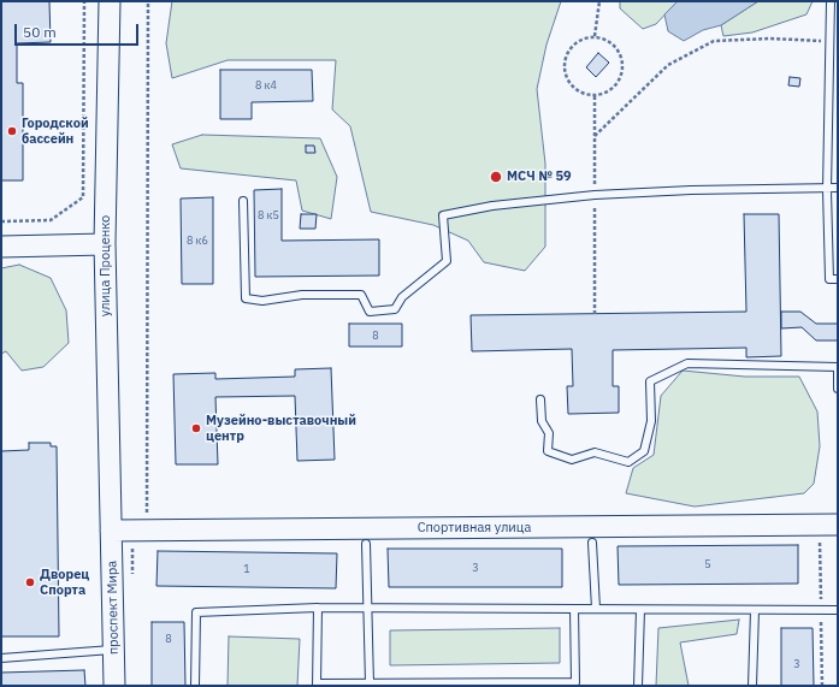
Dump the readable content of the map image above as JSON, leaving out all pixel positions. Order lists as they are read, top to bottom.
{
  "streets": {
    "street": ["улица Проценко", "Спортивная улица", "проспект Мира"]
  },
  "crossings": [
    ["улица Проценко", "Спортивная улица"],
    ["улица Проценко", "проспект Мира"],
    ["Спортивная улица", "проспект Мира"]
  ],
  "places": [
    "Городской бассейн",
    "МСЧ № 59",
    "Музейно-выставочный центр",
    "Дворец Спорта"
  ],
  "house_numbers": [
    "8 к4",
    "8 к5",
    "8 к6",
    "8",
    "5",
    "3",
    "1",
    "8",
    "3"
  ],
  "scale_bar": "50 m"
}
